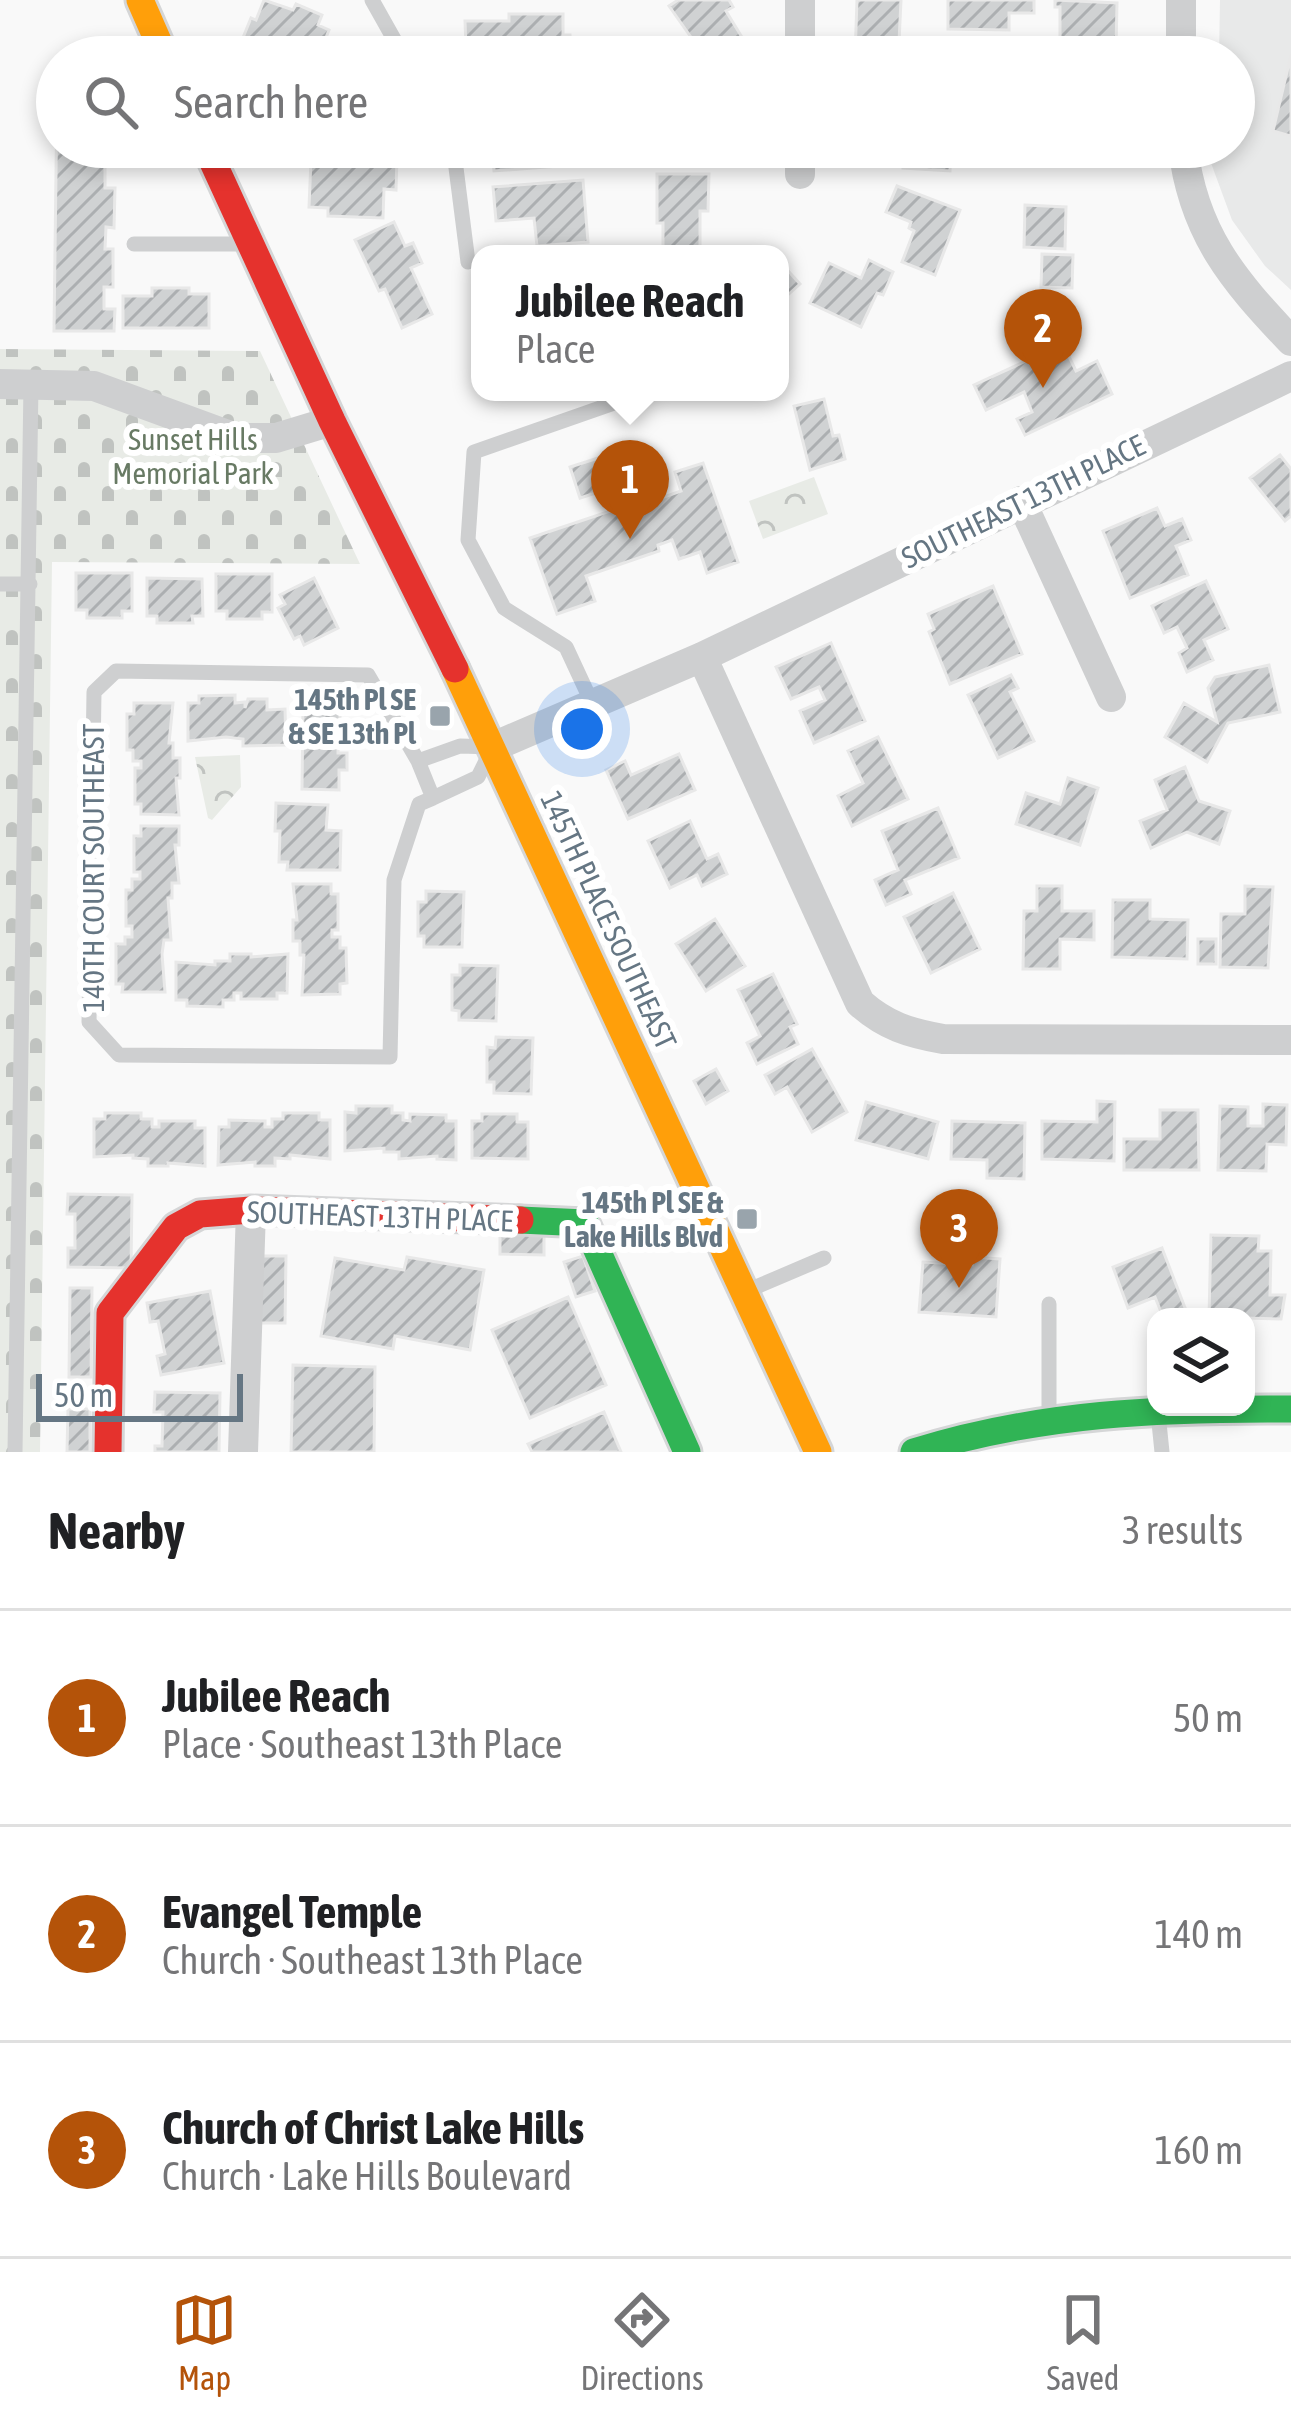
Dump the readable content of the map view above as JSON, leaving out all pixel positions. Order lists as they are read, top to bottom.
{
  "streets": {
    "street": ["SOUTHEAST 13TH PLACE", "145TH PLACE SOUTHEAST"],
    "lane": ["140TH COURT SOUTHEAST"]
  },
  "crossings": [
    ["SOUTHEAST 13TH PLACE", "145TH PLACE SOUTHEAST"]
  ],
  "parks": ["Sunset Hills Memorial Park"],
  "places": {
    "transit": ["145th Pl SE & SE 13th Pl", "145th Pl SE & Lake Hills Blvd"]
  },
  "scale_bar": "50 m",
  "page": {
    "search": "Search here",
    "popup": ["Jubilee Reach", "Place"],
    "pins": ["2", "1", "3"],
    "scale": "50 m",
    "heading": ["Nearby", "3 results"],
    "list": [
      {
        "mark": "1",
        "name": "Jubilee Reach",
        "note": "Place · Southeast 13th Place",
        "value": "50 m"
      },
      {
        "mark": "2",
        "name": "Evangel Temple",
        "note": "Church · Southeast 13th Place",
        "value": "140 m"
      },
      {
        "mark": "3",
        "name": "Church of Christ Lake Hills",
        "note": "Church · Lake Hills Boulevard",
        "value": "160 m"
      }
    ],
    "nav": ["Map", "Directions", "Saved"]
  }
}
